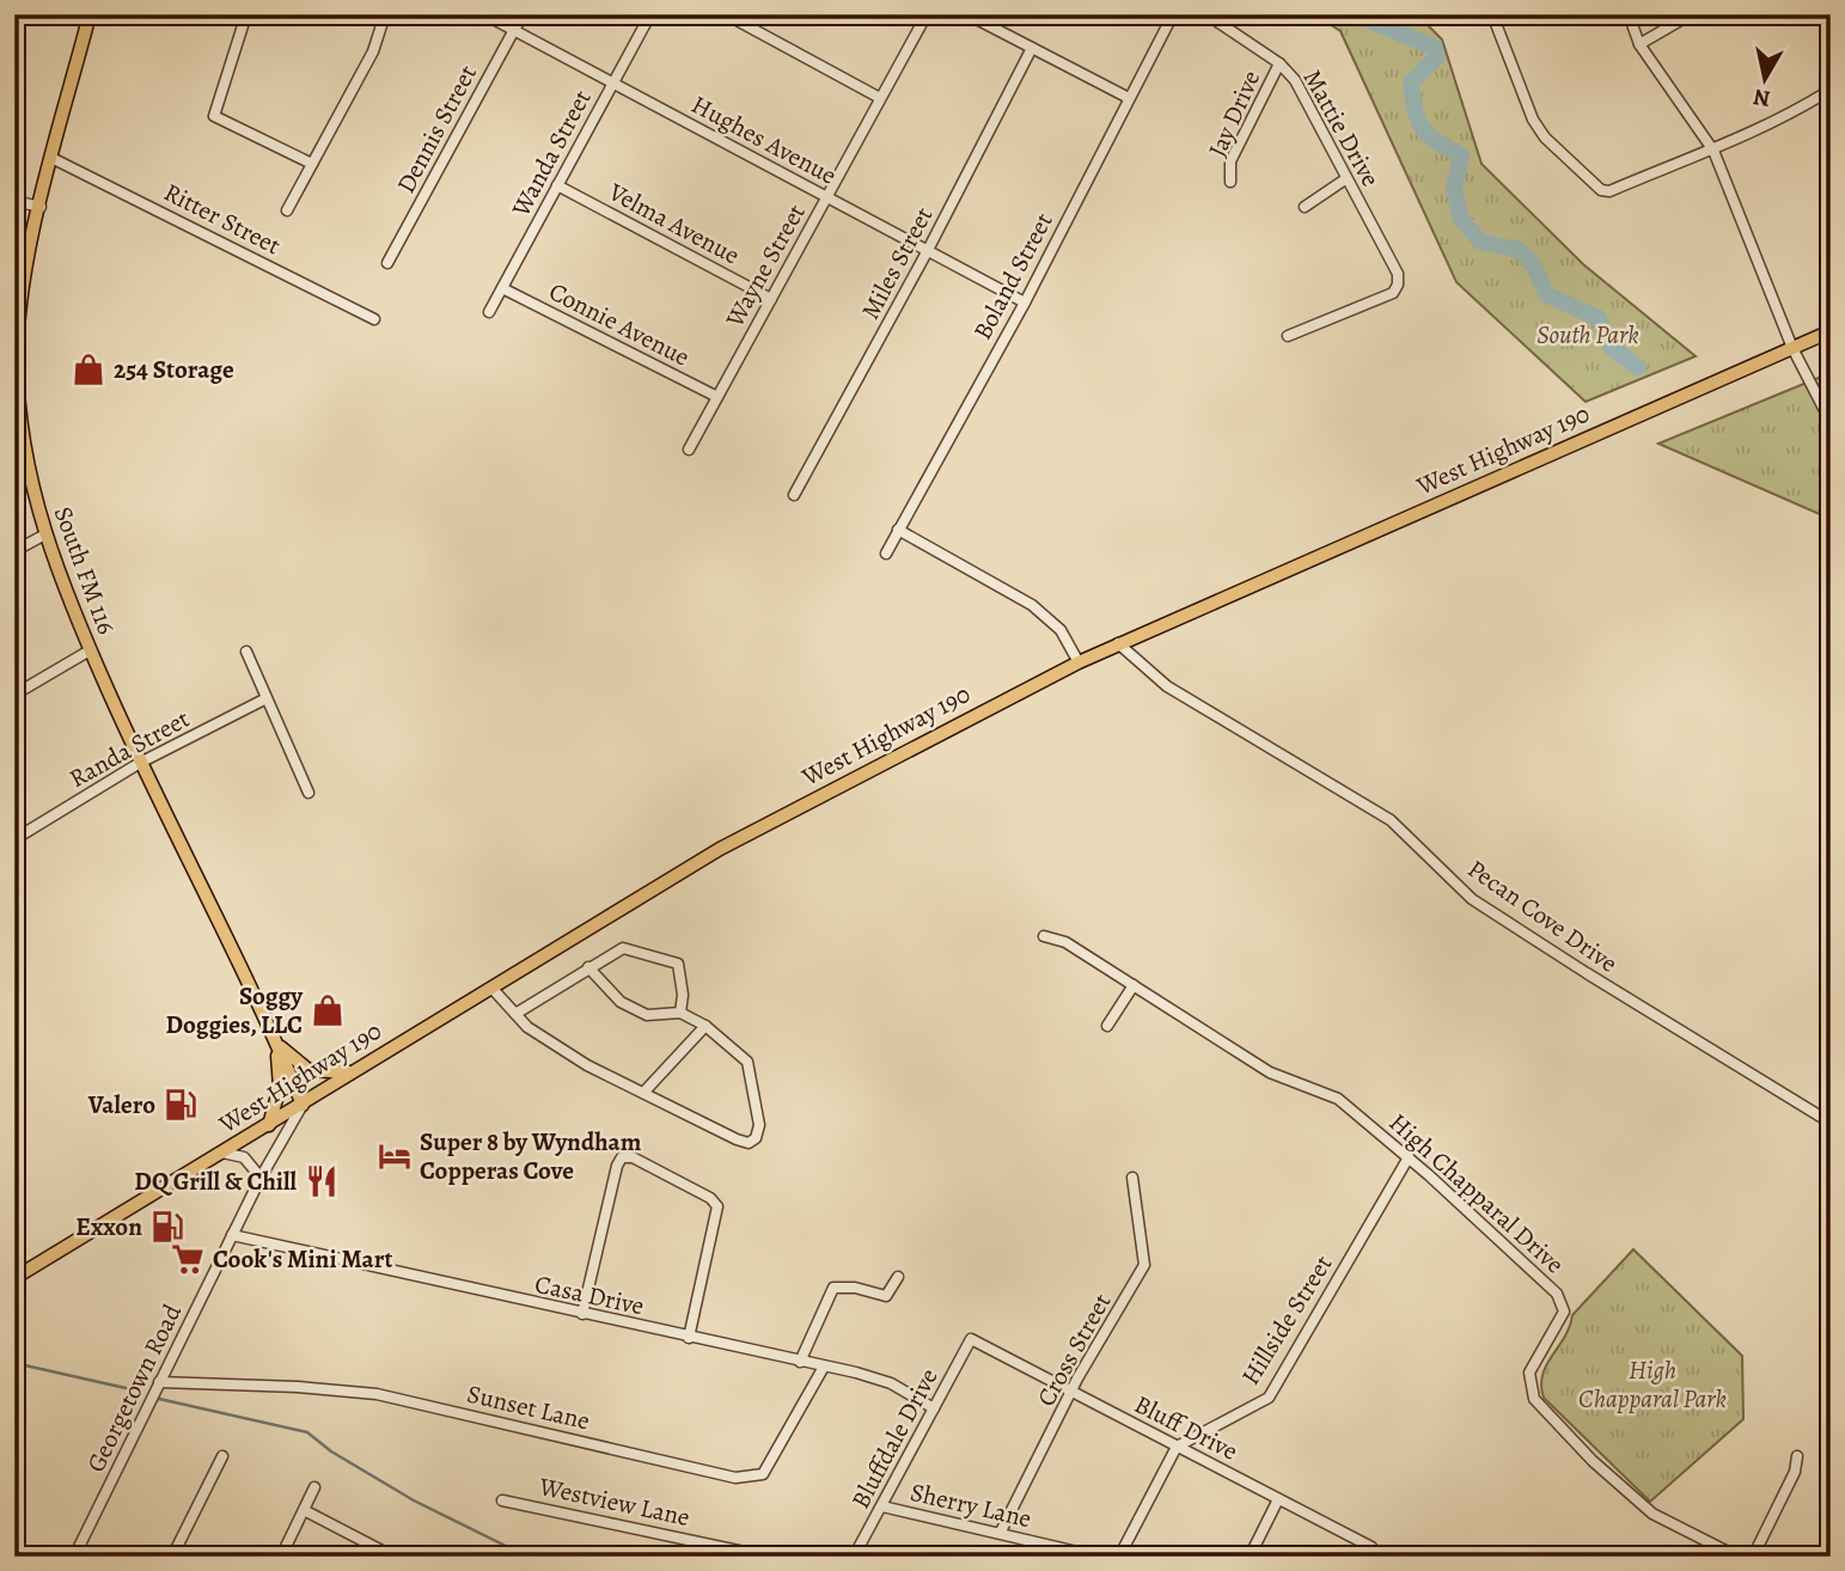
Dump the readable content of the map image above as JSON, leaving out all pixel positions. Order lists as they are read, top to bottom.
{
  "streets": {
    "main road": ["West Highway 190", "South FM 116"],
    "street": [
      "Jay Drive",
      "Mattie Drive",
      "Dennis Street",
      "Hughes Avenue",
      "Wanda Street",
      "Ritter Street",
      "Velma Avenue",
      "Miles Street",
      "Wayne Street",
      "Boland Street",
      "Connie Avenue",
      "Randa Street",
      "Pecan Cove Drive",
      "High Chapparal Drive",
      "Casa Drive",
      "Hillside Street",
      "Cross Street",
      "Georgetown Road",
      "Sunset Lane",
      "Bluff Drive",
      "Bluffdale Drive",
      "Westview Lane",
      "Sherry Lane"
    ]
  },
  "crossings": [
    ["Jay Drive", "Mattie Drive"],
    ["Dennis Street", "Hughes Avenue"],
    ["Hughes Avenue", "Wanda Street"],
    ["Hughes Avenue", "Miles Street"],
    ["Hughes Avenue", "Wayne Street"],
    ["Hughes Avenue", "Boland Street"],
    ["Wanda Street", "Velma Avenue"],
    ["Wanda Street", "Connie Avenue"],
    ["Ritter Street", "South FM 116"],
    ["Velma Avenue", "Wayne Street"],
    ["Wayne Street", "Connie Avenue"],
    ["West Highway 190", "South FM 116"],
    ["West Highway 190", "Pecan Cove Drive"],
    ["West Highway 190", "Georgetown Road"],
    ["South FM 116", "Randa Street"],
    ["South FM 116", "Georgetown Road"],
    ["High Chapparal Drive", "Hillside Street"],
    ["Casa Drive", "Georgetown Road"],
    ["Casa Drive", "Sunset Lane"],
    ["Casa Drive", "Bluffdale Drive"],
    ["Hillside Street", "Bluff Drive"],
    ["Cross Street", "Bluff Drive"],
    ["Cross Street", "Sherry Lane"],
    ["Georgetown Road", "Sunset Lane"],
    ["Bluff Drive", "Bluffdale Drive"],
    ["Bluffdale Drive", "Sherry Lane"]
  ],
  "parks": ["South Park", "High Chapparal Park"],
  "places": {
    "shop": ["254 Storage", "Soggy Doggies, LLC"],
    "fuel station": ["Valero", "Exxon"],
    "hotel": ["Super 8 by Wyndham Copperas Cove"],
    "restaurant": ["DQ Grill & Chill"],
    "supermarket": ["Cook's Mini Mart"]
  },
  "north": "bottom"
}
